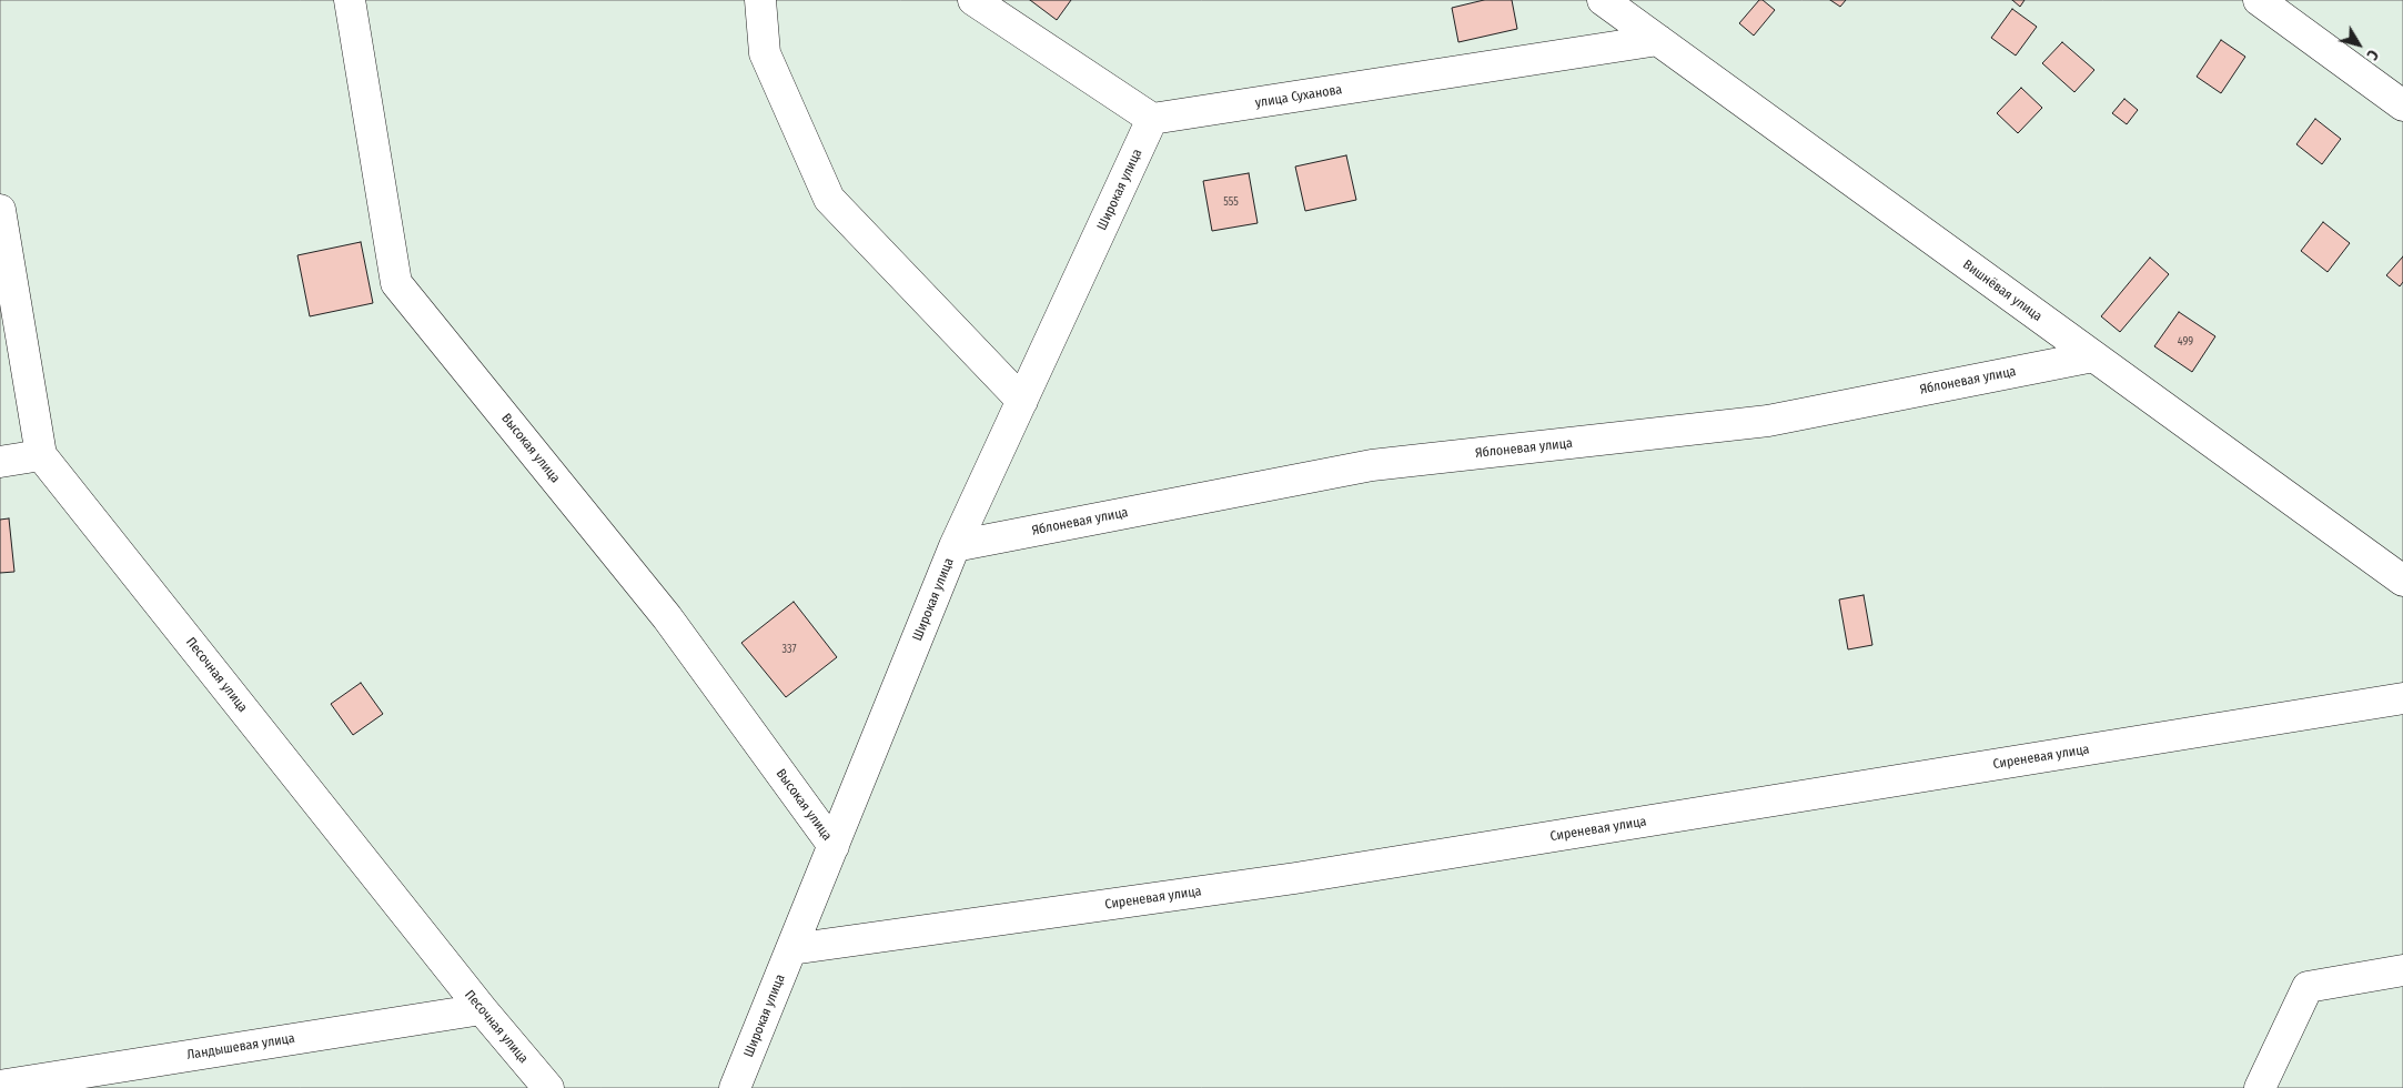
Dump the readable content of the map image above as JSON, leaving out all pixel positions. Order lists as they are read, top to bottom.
{
  "streets": {
    "lane": [
      "улица Суханова",
      "Широкая улица",
      "Вишнёвая улица",
      "Яблоневая улица",
      "Высокая улица",
      "Песочная улица",
      "Сиреневая улица",
      "Ландышевая улица"
    ]
  },
  "crossings": [
    ["улица Суханова", "Широкая улица"],
    ["улица Суханова", "Вишнёвая улица"],
    ["Широкая улица", "Яблоневая улица"],
    ["Широкая улица", "Высокая улица"],
    ["Широкая улица", "Сиреневая улица"],
    ["Вишнёвая улица", "Яблоневая улица"],
    ["Песочная улица", "Ландышевая улица"]
  ],
  "house_numbers": ["555", "499", "337"],
  "north": "bottom right"
}
